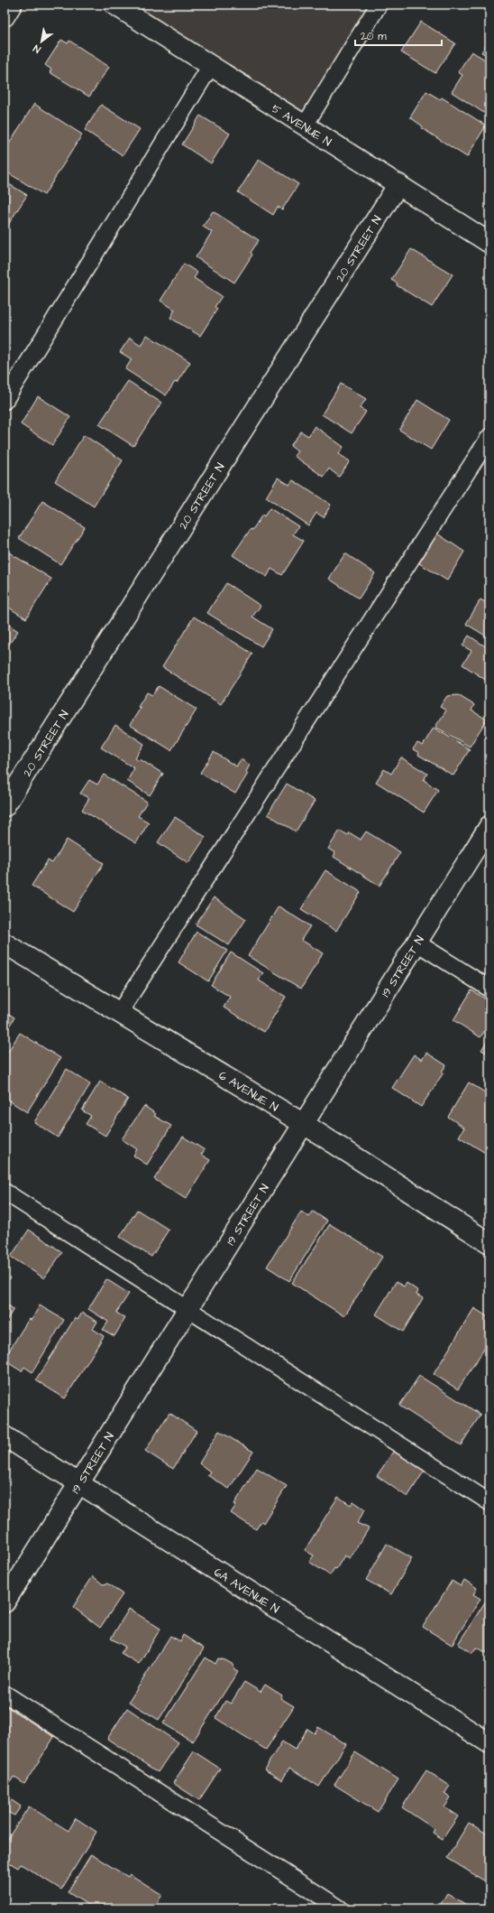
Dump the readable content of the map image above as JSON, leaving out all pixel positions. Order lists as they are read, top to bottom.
{
  "streets": {
    "street": [
      "5 AVENUE N",
      "20 STREET N",
      "19 STREET N",
      "6 AVENUE N",
      "6A AVENUE N"
    ]
  },
  "crossings": [
    ["5 AVENUE N", "20 STREET N"],
    ["19 STREET N", "6 AVENUE N"],
    ["19 STREET N", "6A AVENUE N"]
  ],
  "scale_bar": "20 m",
  "north": "bottom left"
}
